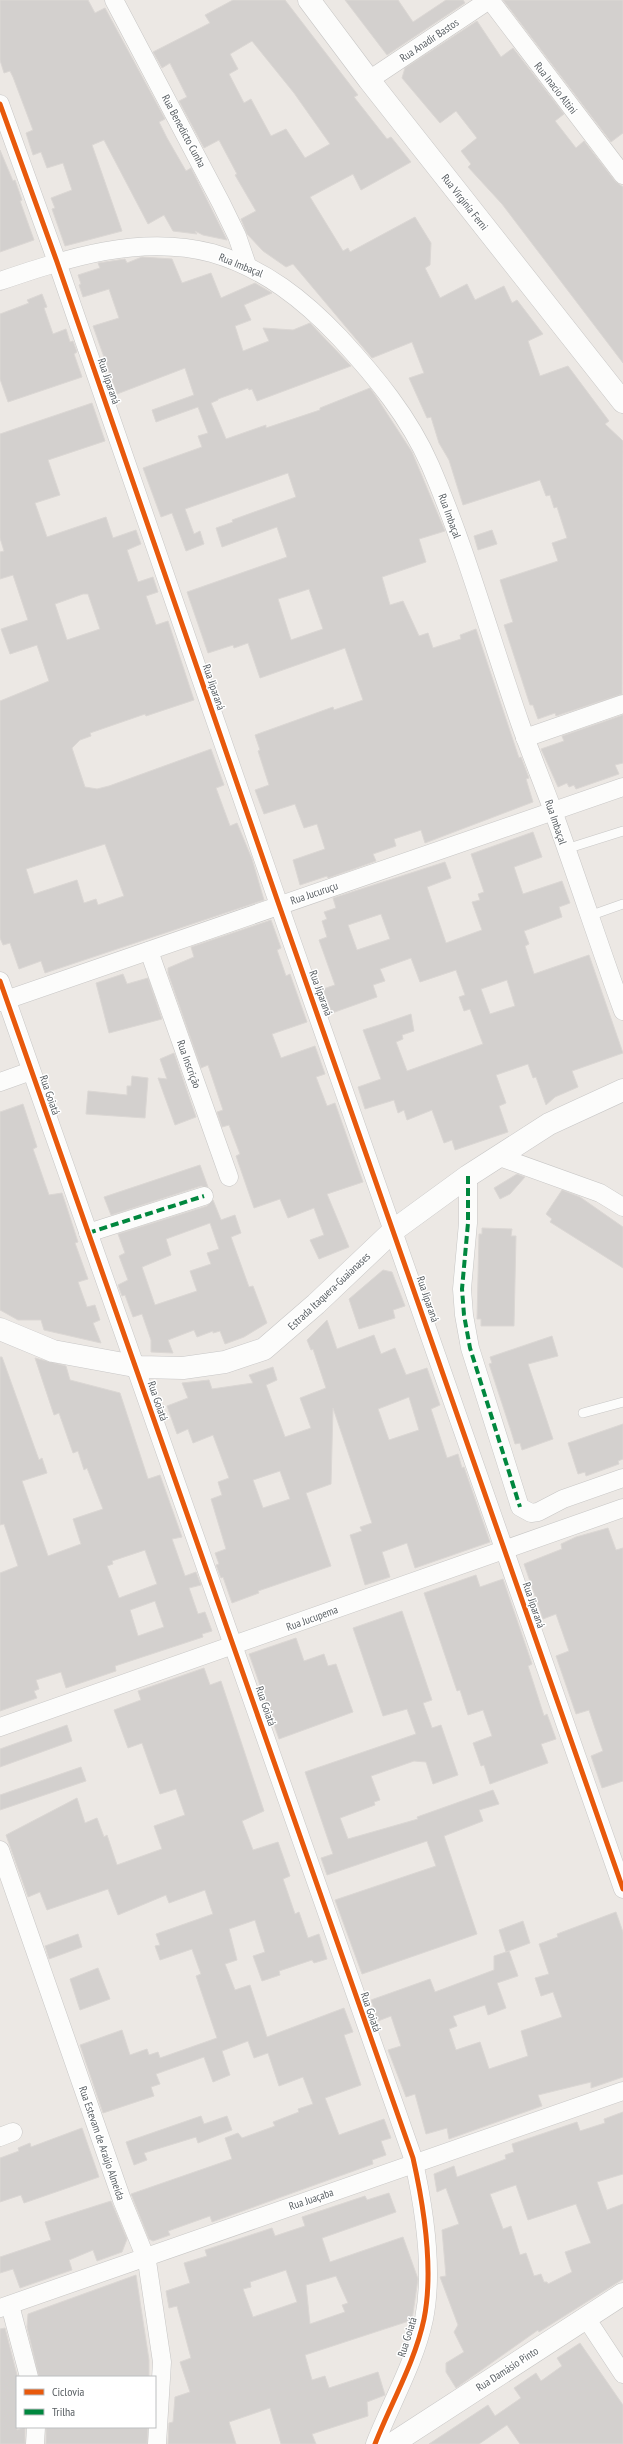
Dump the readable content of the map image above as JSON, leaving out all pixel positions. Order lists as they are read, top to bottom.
{
  "streets": {
    "street": [
      "Rua Anadir Bastos",
      "Rua Inacio Altini",
      "Rua Benedicto Cunha",
      "Rua Virginía Ferni",
      "Rua Imbaçal",
      "Rua Jiparaná",
      "Rua Jucuruçu",
      "Rua Inscrição",
      "Rua Goiatá",
      "Estrada Itaquera-Guaianases",
      "Rua Jucupema",
      "Rua Estevam de Araújo Almeida",
      "Rua Juaçaba",
      "Rua Damásio Pinto"
    ]
  },
  "crossings": [
    ["Rua Anadir Bastos", "Rua Inacio Altini"],
    ["Rua Anadir Bastos", "Rua Virginía Ferni"],
    ["Rua Benedicto Cunha", "Rua Imbaçal"],
    ["Rua Imbaçal", "Rua Jiparaná"],
    ["Rua Imbaçal", "Rua Jucuruçu"],
    ["Rua Jiparaná", "Rua Jucuruçu"],
    ["Rua Jiparaná", "Estrada Itaquera-Guaianases"],
    ["Rua Jiparaná", "Rua Jucupema"],
    ["Rua Jucuruçu", "Rua Inscrição"],
    ["Rua Jucuruçu", "Rua Goiatá"],
    ["Rua Goiatá", "Estrada Itaquera-Guaianases"],
    ["Rua Goiatá", "Rua Jucupema"],
    ["Rua Goiatá", "Rua Juaçaba"],
    ["Rua Estevam de Araújo Almeida", "Rua Juaçaba"]
  ],
  "legend": ["Ciclovia", "Trilha"]
}
